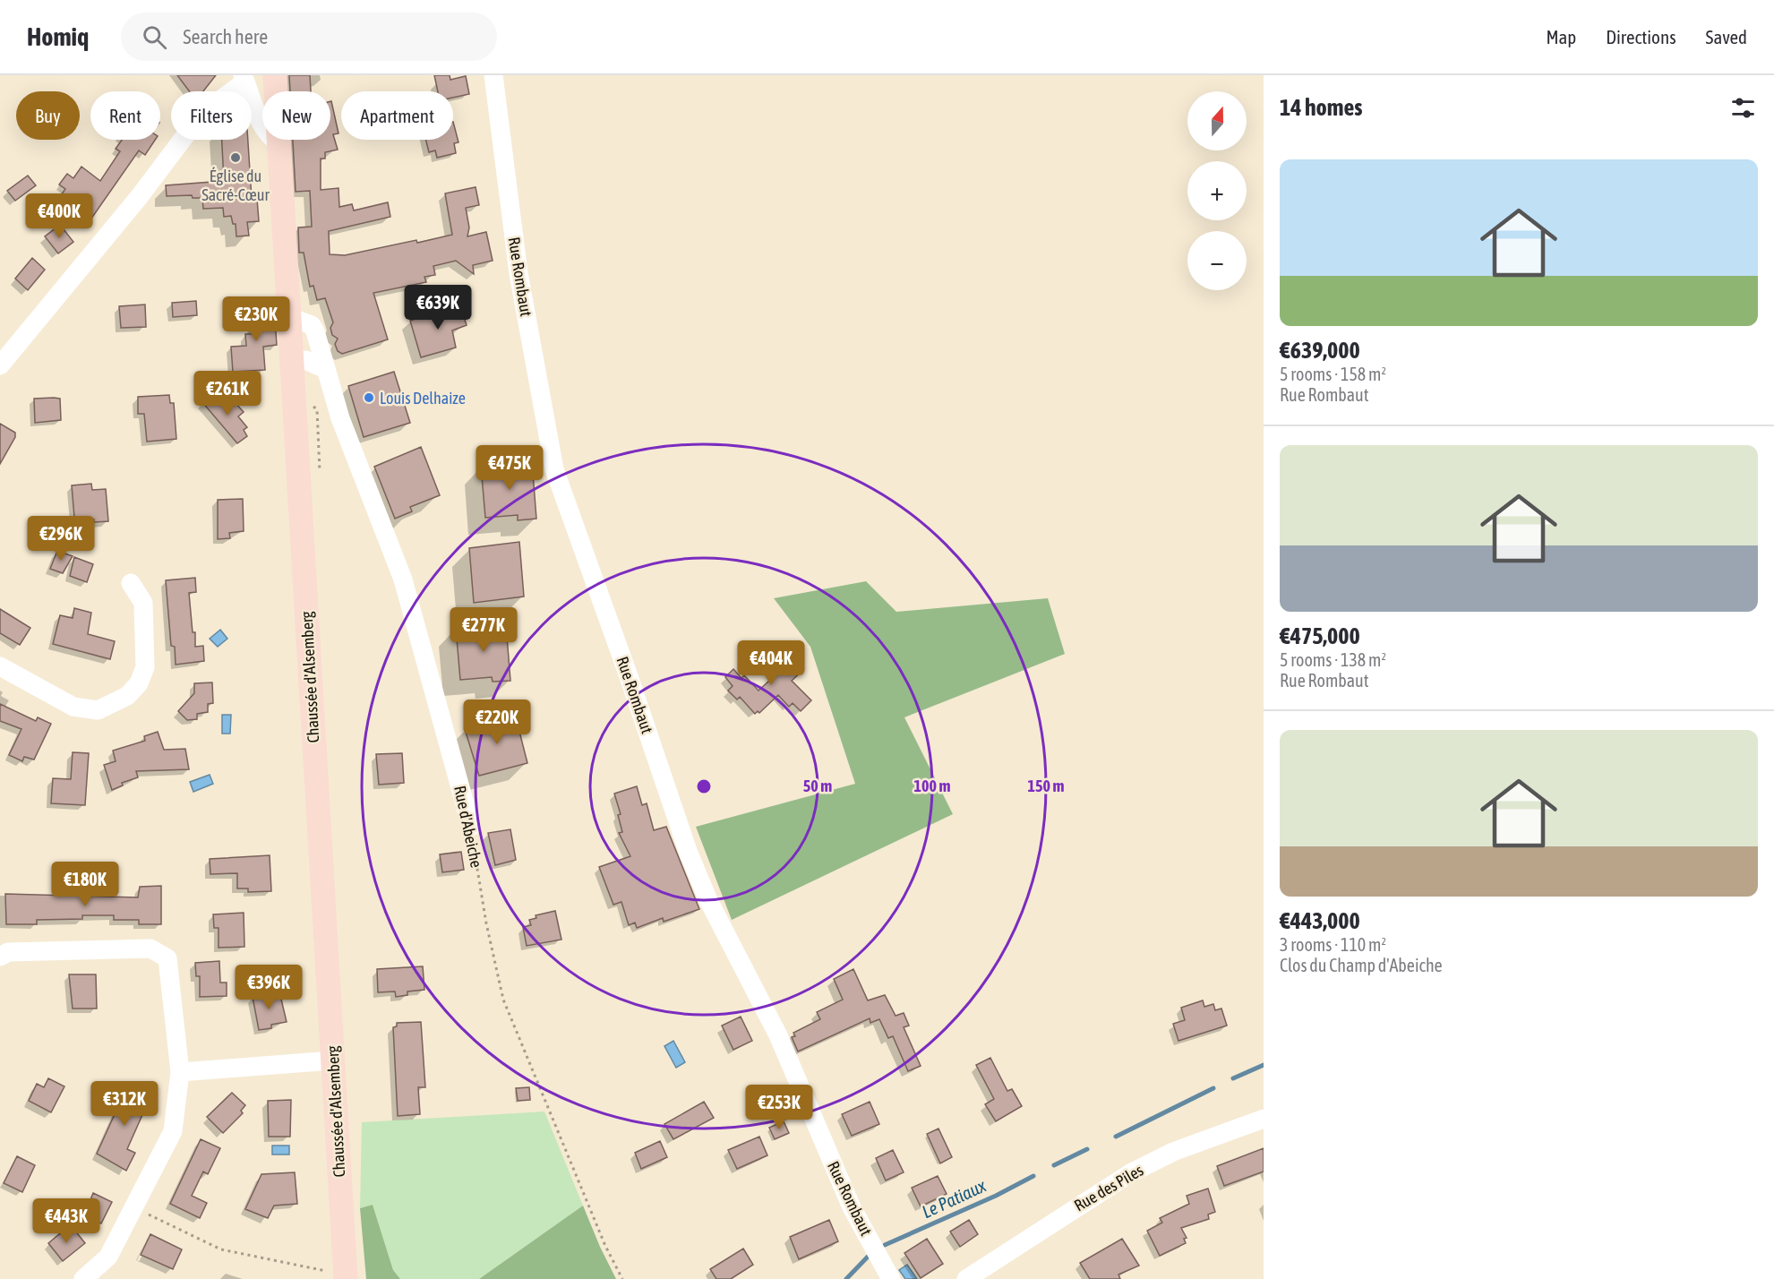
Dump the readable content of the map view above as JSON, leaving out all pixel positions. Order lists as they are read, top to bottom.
{
  "streets": {
    "main road": ["Chaussée d'Alsemberg"],
    "street": ["Rue Rombaut", "Rue d'Abeiche", "Rue des Piles"]
  },
  "crossings": [
    ["Chaussée d'Alsemberg", "Rue d'Abeiche"]
  ],
  "water": ["Le Patiaux"],
  "places": ["Église du Sacré-Cœur", "Louis Delhaize"],
  "north": "top",
  "page": {
    "header": "Homiq",
    "search": "Search here",
    "nav": ["Map", "Directions", "Saved"],
    "heading": "14 homes",
    "map_buttons": ["+", "−"],
    "chip": [
      "Buy",
      "Rent",
      "Filters",
      "New",
      "Apartment"
    ],
    "list": [
      {
        "name": "€639,000",
        "note": "5 rooms · 158 m² · Rue Rombaut"
      },
      {
        "name": "€475,000",
        "note": "5 rooms · 138 m² · Rue Rombaut"
      },
      {
        "name": "€443,000",
        "note": "3 rooms · 110 m² · Clos du Champ d'Abeiche"
      }
    ],
    "price": [
      "€400K",
      "€639K",
      "€230K",
      "€261K",
      "€475K",
      "€296K",
      "€277K",
      "€404K",
      "€220K",
      "€180K",
      "€396K",
      "€312K",
      "€253K",
      "€443K"
    ]
  },
  "rings": ["50 m", "100 m", "150 m"]
}
